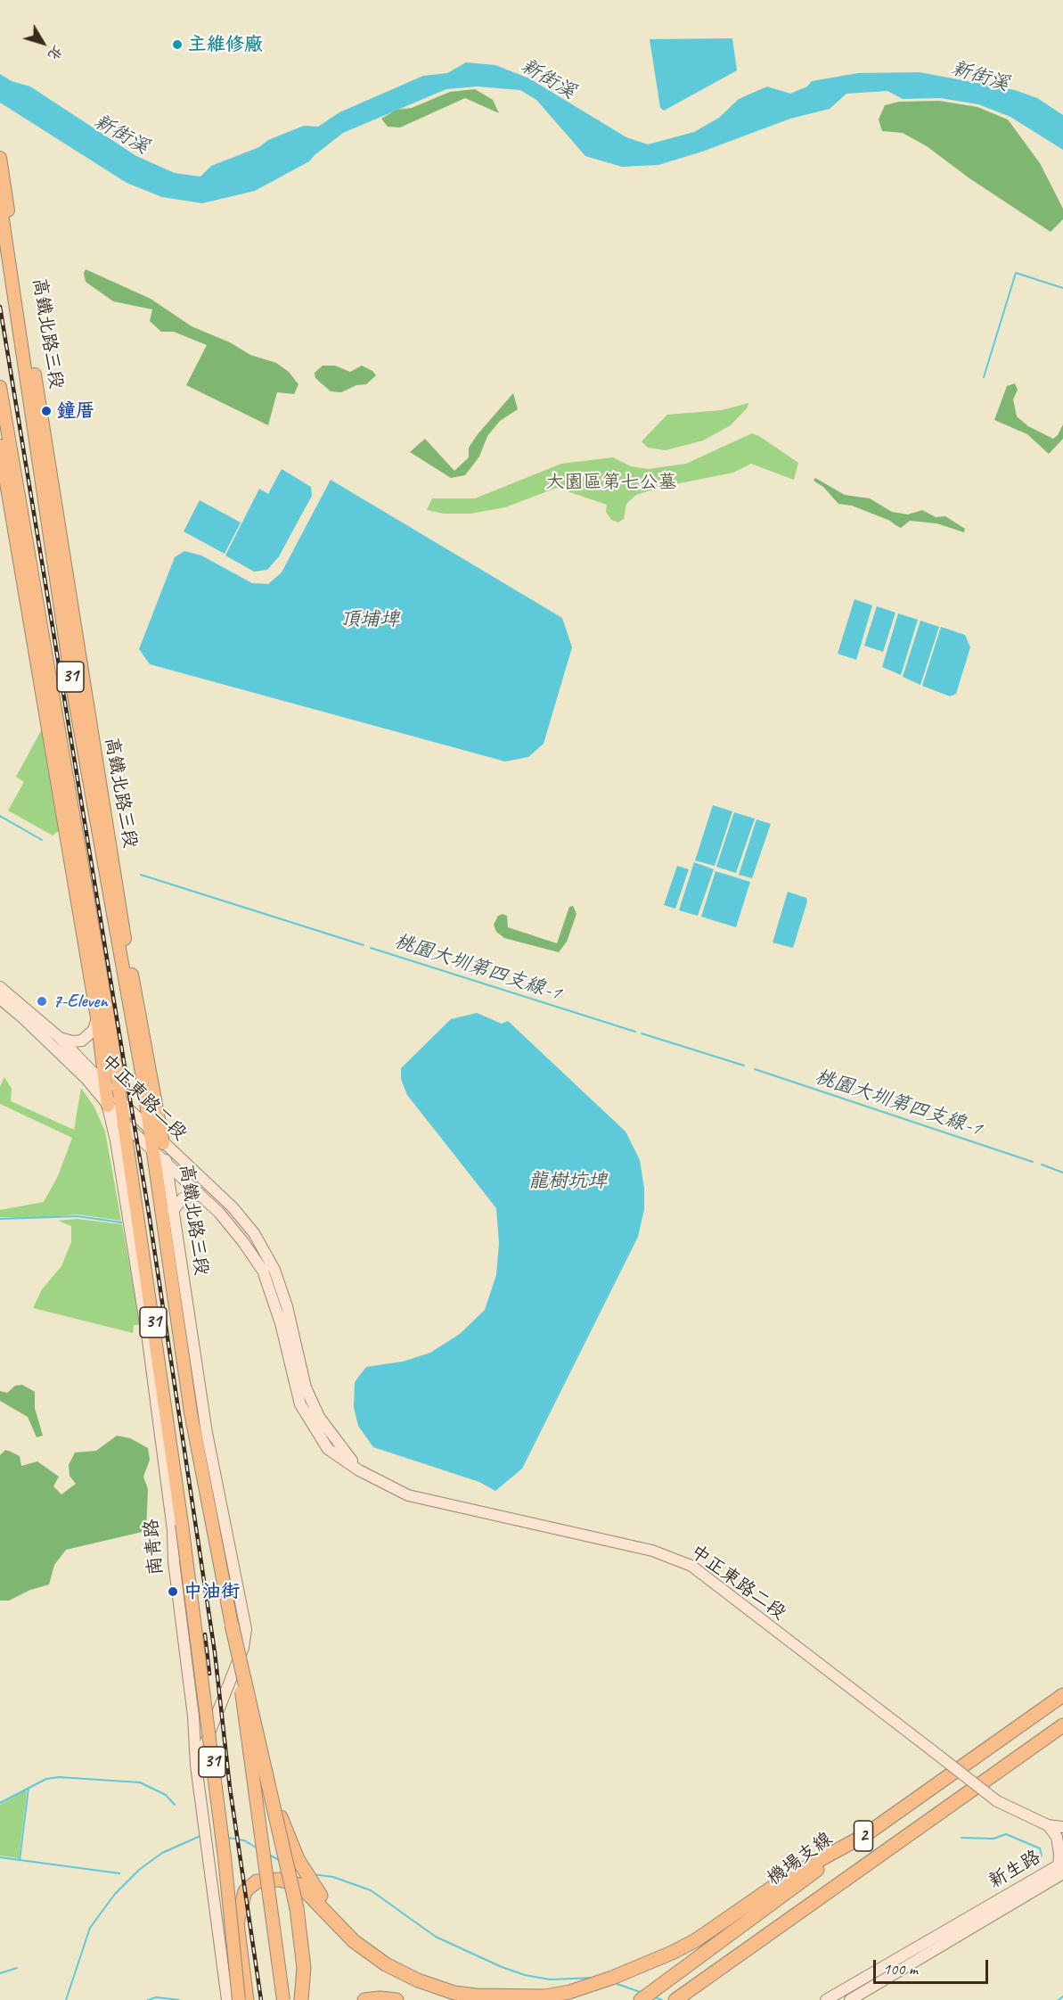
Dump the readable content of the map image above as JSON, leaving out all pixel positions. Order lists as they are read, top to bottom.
{
  "streets": {
    "highway": ["2", "機場支線"],
    "main road": [
      "高鐵北路三段",
      "31",
      "中正東路二段",
      "南青路",
      "新生路"
    ]
  },
  "crossings": [
    ["高鐵北路三段", "31"],
    ["高鐵北路三段", "中正東路二段"],
    ["高鐵北路三段", "南青路"],
    ["31", "中正東路二段"],
    ["31", "南青路"],
    ["中正東路二段", "南青路"]
  ],
  "water": [
    "新街溪",
    "頂埔埤",
    "桃園大圳第四支線-1",
    "龍樹坑埤"
  ],
  "parks": ["大園區第七公墓"],
  "places": [
    "主維修廠",
    "鐘厝",
    "7-Eleven",
    "中油街"
  ],
  "scale_bar": "100 m",
  "north": "bottom right"
}
